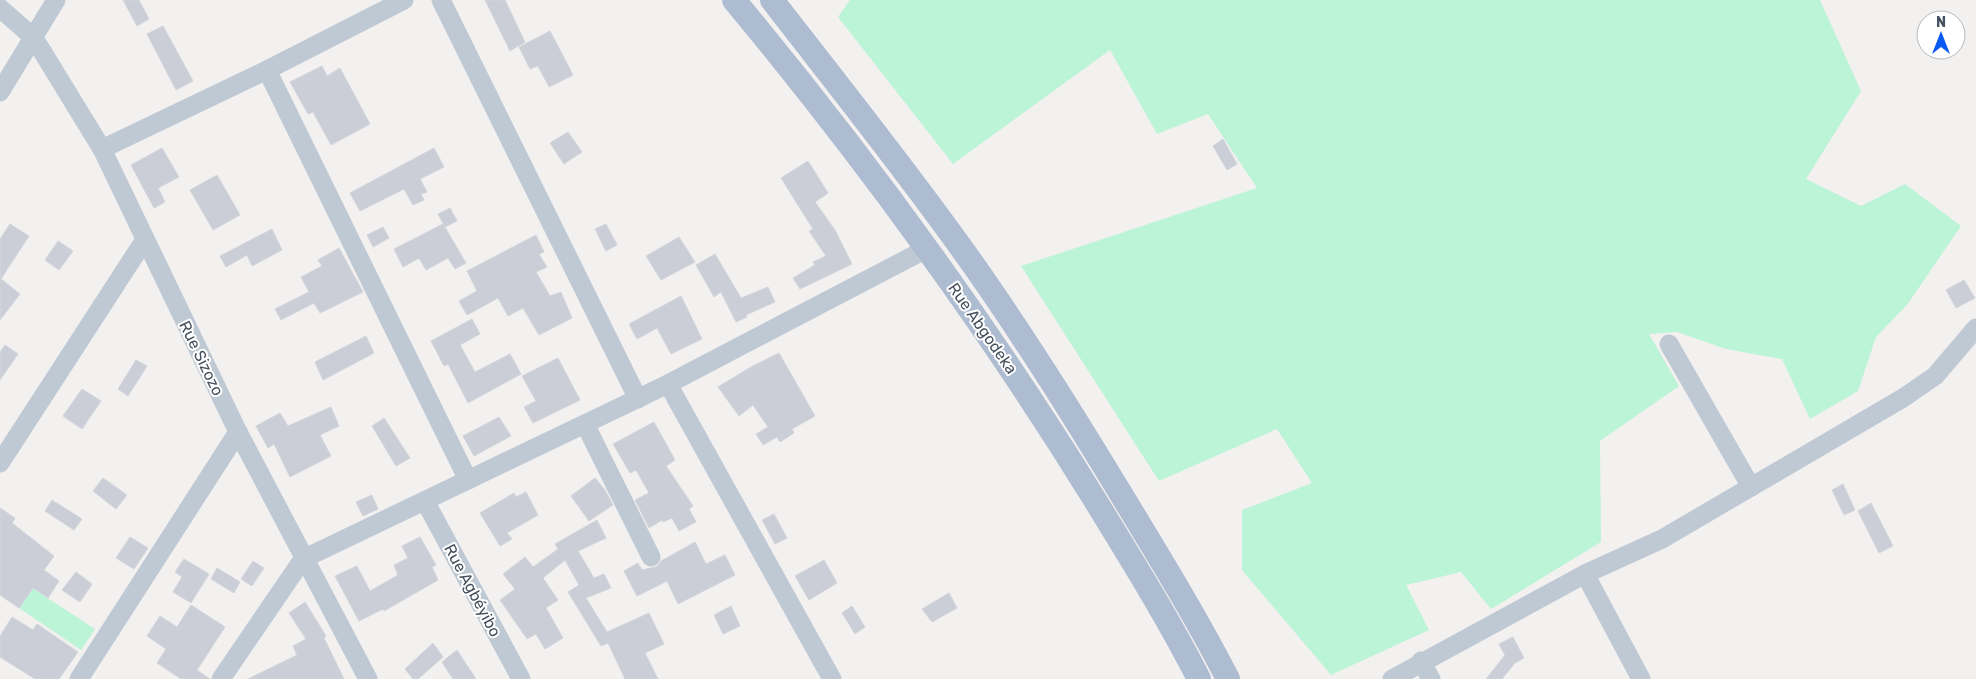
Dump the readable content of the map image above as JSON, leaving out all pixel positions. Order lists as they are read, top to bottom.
{
  "streets": {
    "main road": ["Rue Abgodeka"],
    "street": ["Rue Sizozo", "Rue Agbéyibo"]
  },
  "north": "top"
}
